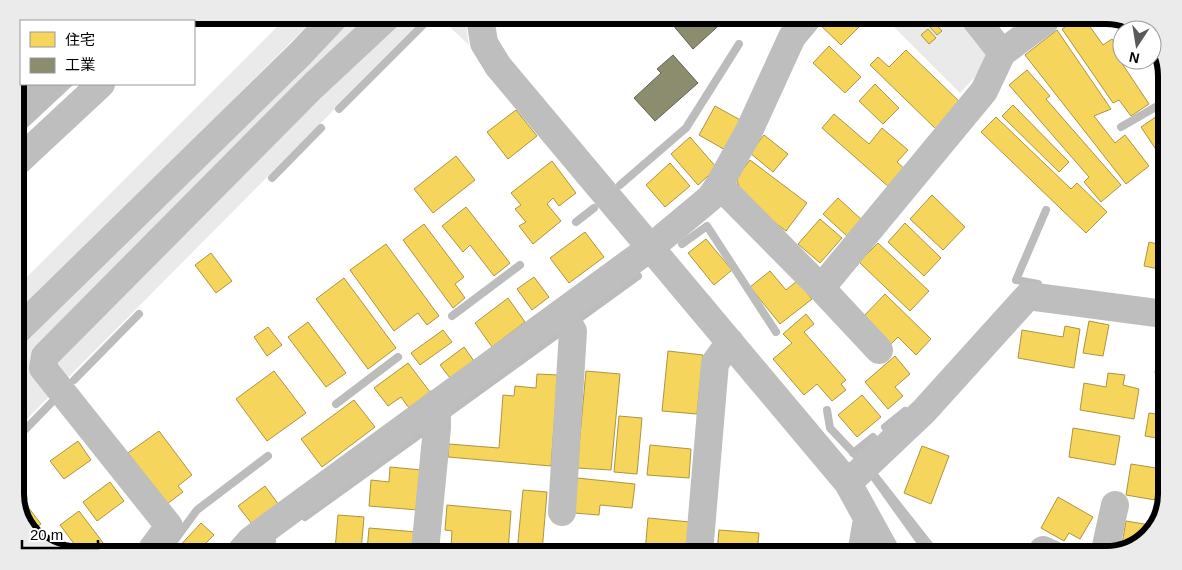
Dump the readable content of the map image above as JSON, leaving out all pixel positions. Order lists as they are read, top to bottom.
{
  "legend": ["住宅", "工業"],
  "scale_bar": "20 m",
  "north": "bottom"
}
